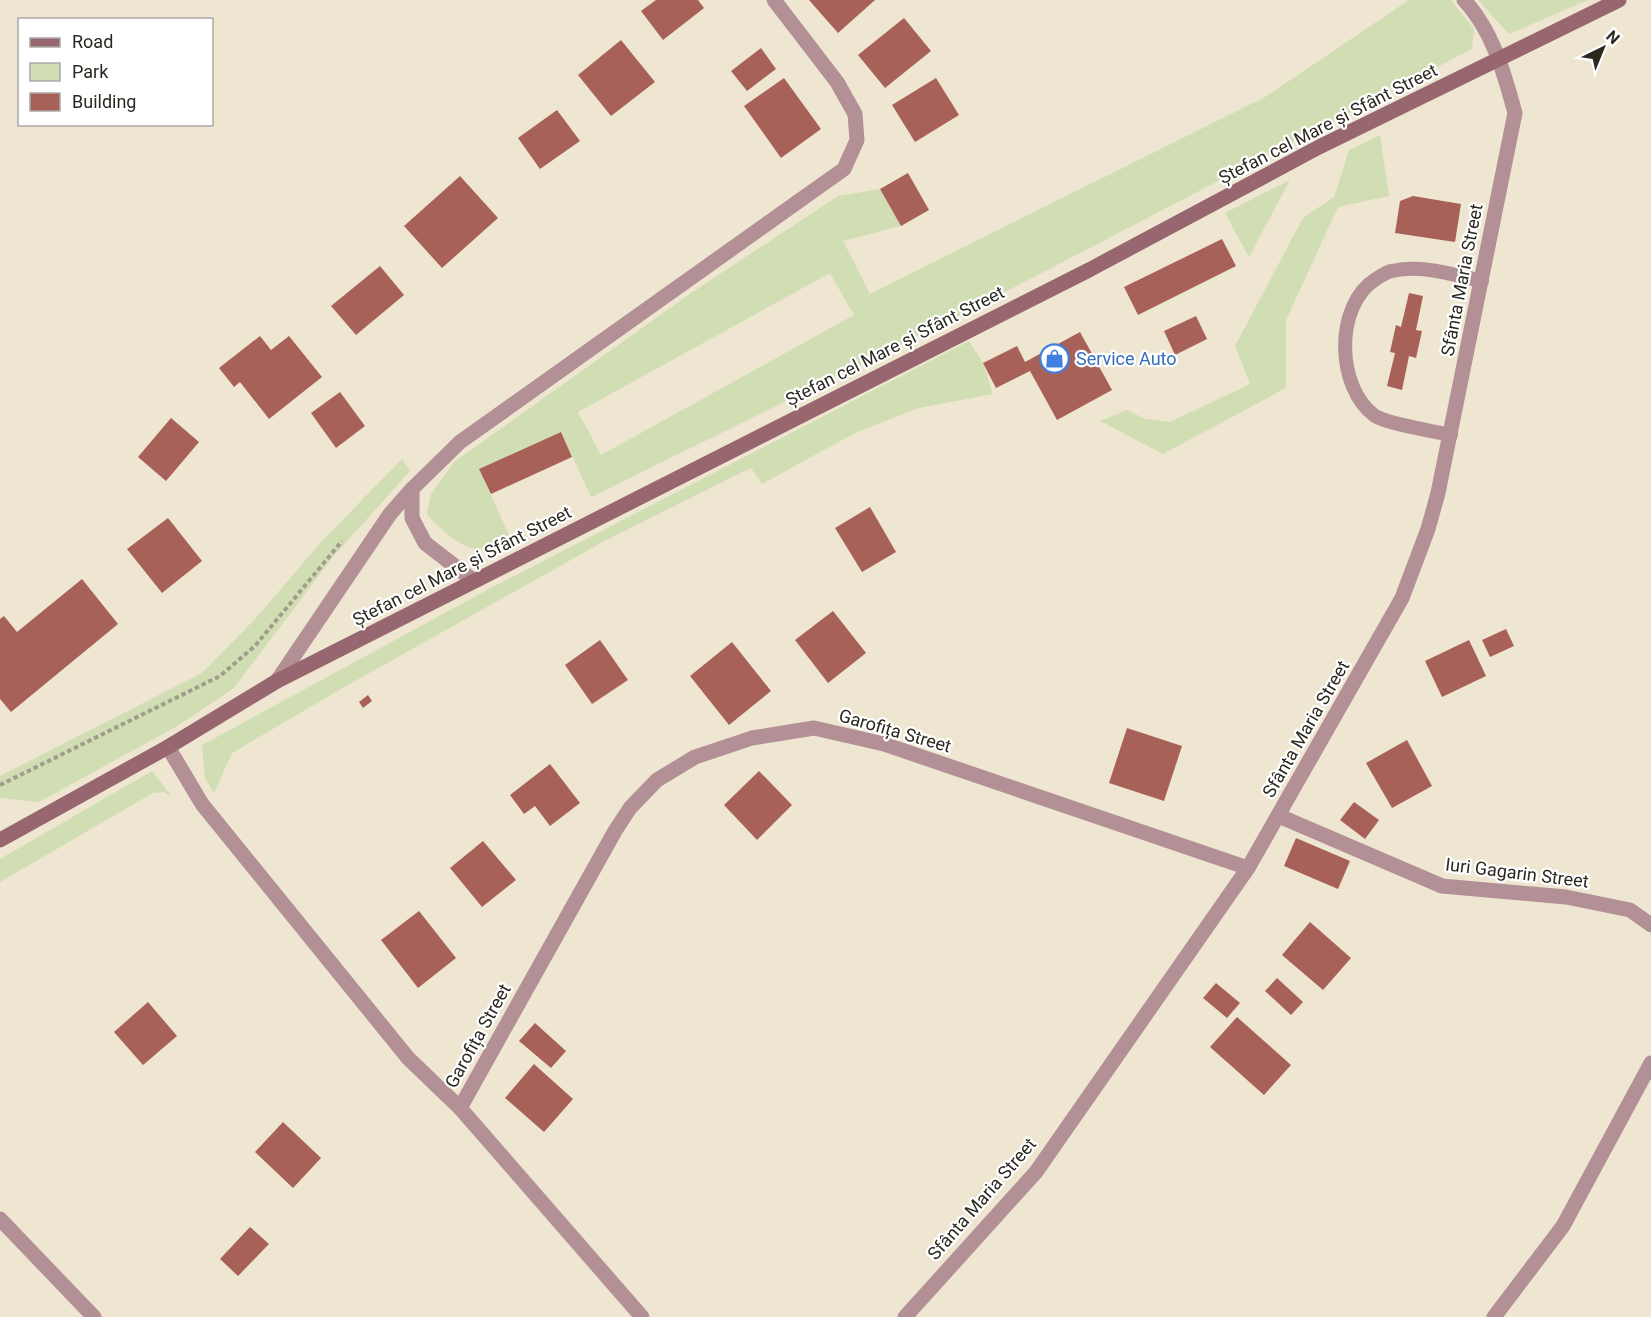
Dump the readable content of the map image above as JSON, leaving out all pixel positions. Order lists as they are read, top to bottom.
{
  "streets": {
    "main road": ["Ștefan cel Mare și Sfânt Street"],
    "street": ["Sfânta Maria Street", "Garofița Street", "Iuri Gagarin Street"]
  },
  "crossings": [
    ["Ștefan cel Mare și Sfânt Street", "Sfânta Maria Street"],
    ["Ștefan cel Mare și Sfânt Street", "Garofița Street"],
    ["Sfânta Maria Street", "Garofița Street"],
    ["Sfânta Maria Street", "Iuri Gagarin Street"]
  ],
  "places": {
    "shop": ["Service Auto"]
  },
  "legend": ["Road", "Park", "Building"],
  "north": "top right"
}
